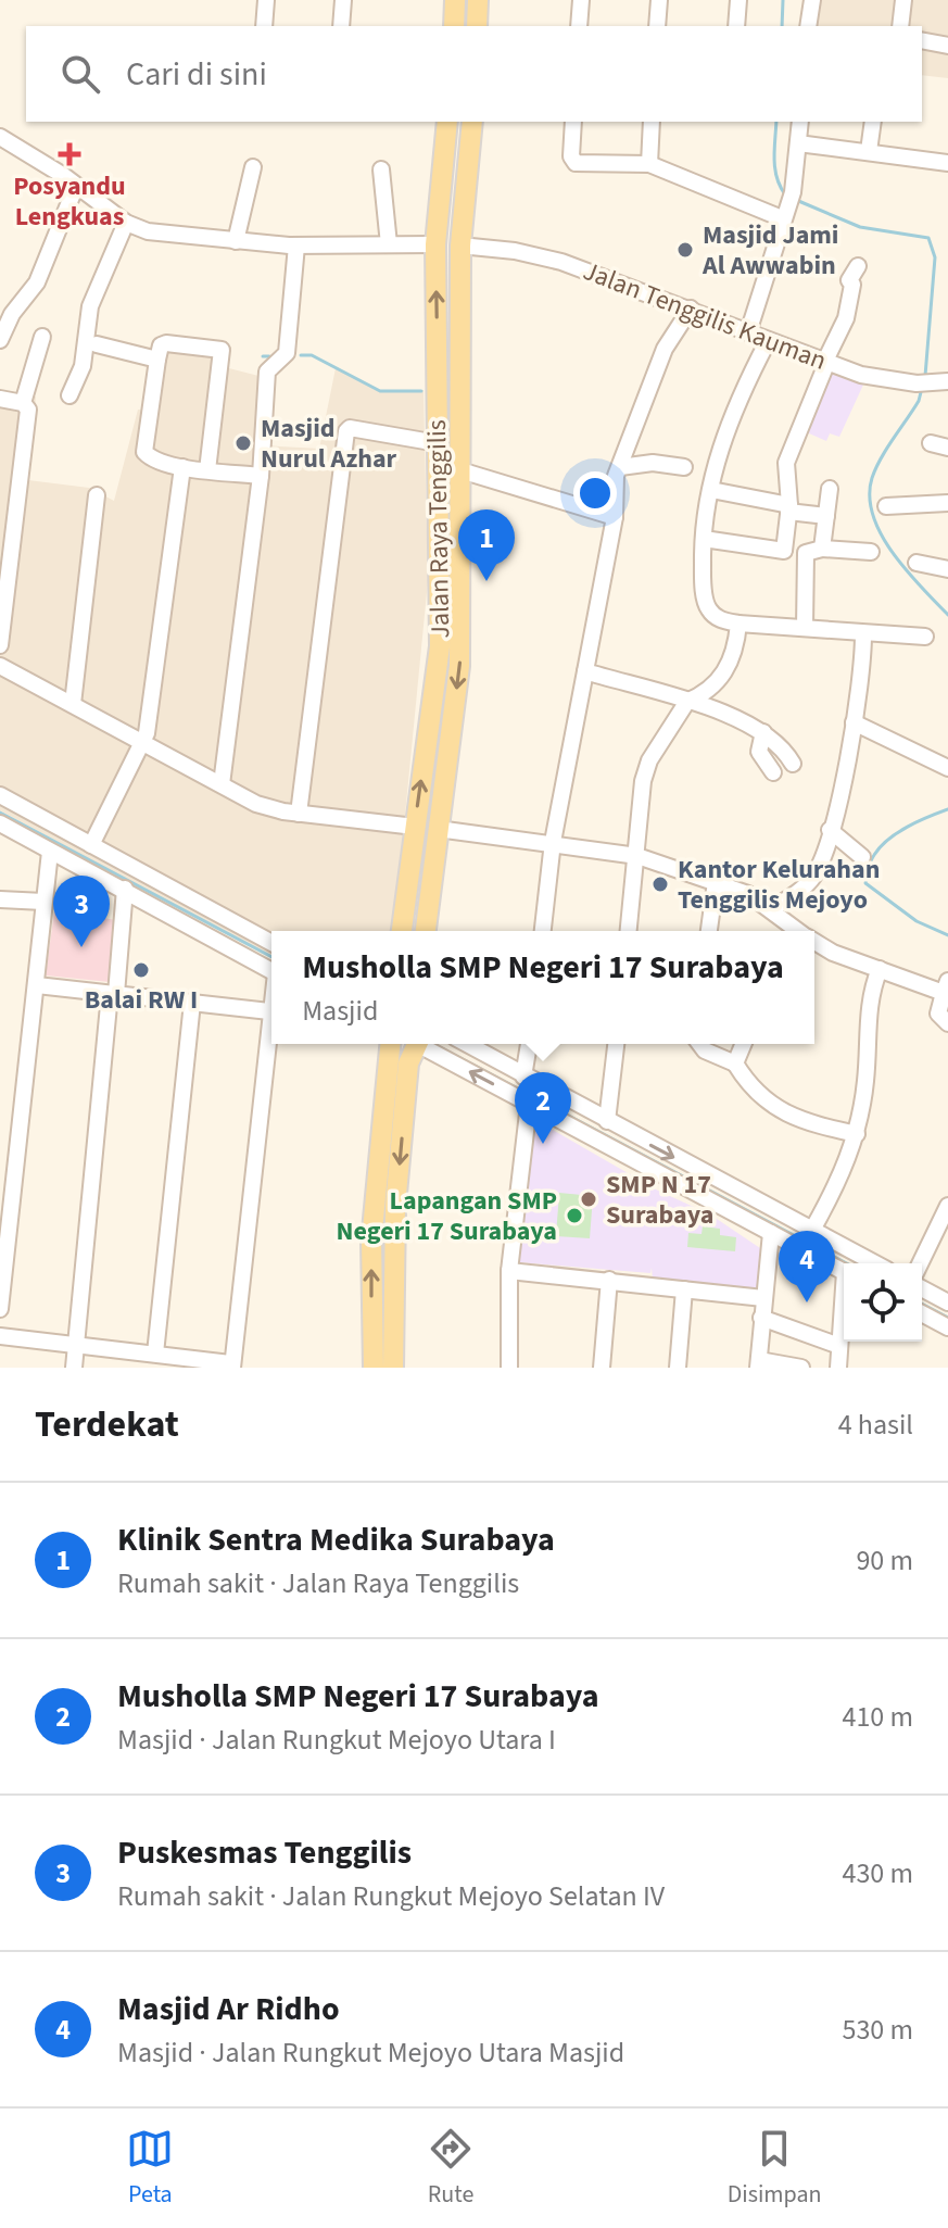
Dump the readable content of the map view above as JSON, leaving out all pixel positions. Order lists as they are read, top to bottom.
{
  "streets": {
    "main road": ["Jalan Raya Tenggilis"],
    "street": ["Jalan Tenggilis Kauman"]
  },
  "crossings": [
    ["Jalan Tenggilis Kauman", "Jalan Raya Tenggilis"]
  ],
  "places": {
    "health": ["Posyandu Lengkuas"],
    "other": [
      "Masjid Jami Al Awwabin",
      "Masjid Nurul Azhar",
      "Kantor Kelurahan Tenggilis Mejoyo",
      "Balai RW I",
      "SMP N 17 Surabaya",
      "Lapangan SMP Negeri 17 Surabaya"
    ]
  },
  "page": {
    "search": "Cari di sini",
    "pins": [
      "1",
      "3",
      "2",
      "4"
    ],
    "popup": ["Musholla SMP Negeri 17 Surabaya", "Masjid"],
    "heading": ["Terdekat", "4 hasil"],
    "list": [
      {
        "mark": "1",
        "name": "Klinik Sentra Medika Surabaya",
        "note": "Rumah sakit · Jalan Raya Tenggilis",
        "value": "90 m"
      },
      {
        "mark": "2",
        "name": "Musholla SMP Negeri 17 Surabaya",
        "note": "Masjid · Jalan Rungkut Mejoyo Utara I",
        "value": "410 m"
      },
      {
        "mark": "3",
        "name": "Puskesmas Tenggilis",
        "note": "Rumah sakit · Jalan Rungkut Mejoyo Selatan IV",
        "value": "430 m"
      },
      {
        "mark": "4",
        "name": "Masjid Ar Ridho",
        "note": "Masjid · Jalan Rungkut Mejoyo Utara Masjid",
        "value": "530 m"
      }
    ],
    "nav": ["Peta", "Rute", "Disimpan"]
  }
}
